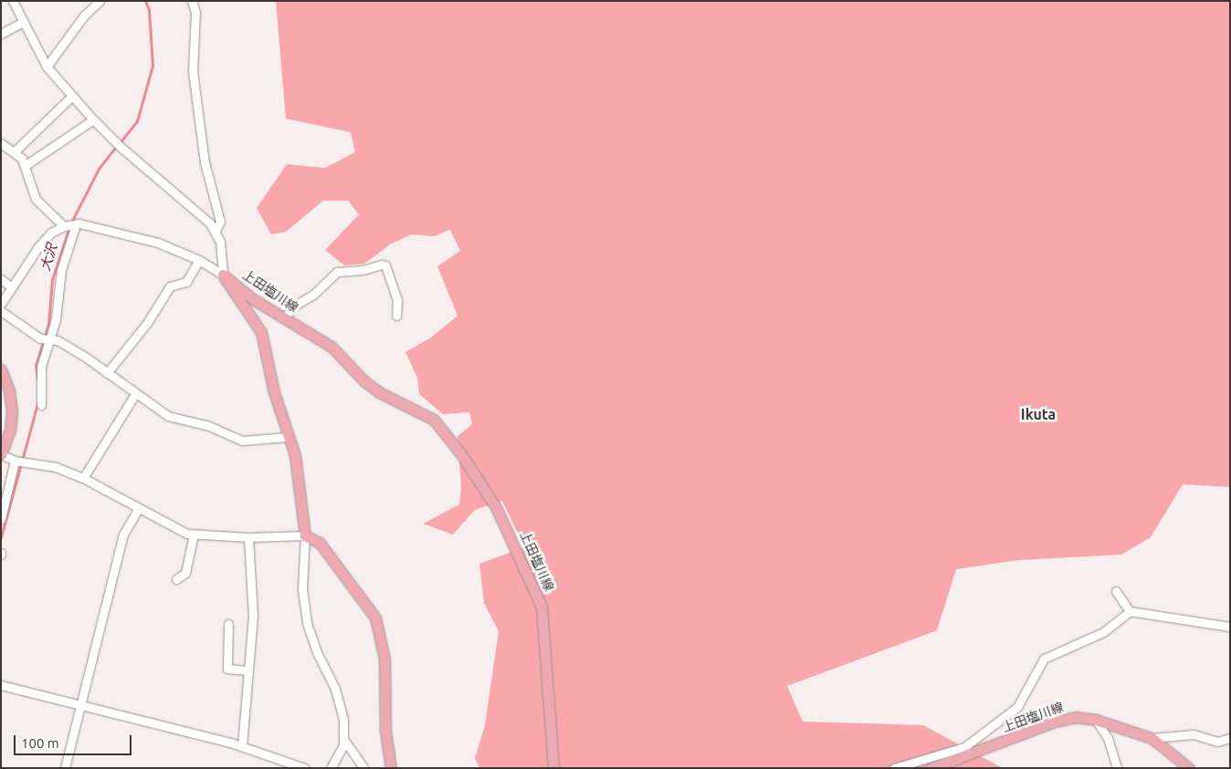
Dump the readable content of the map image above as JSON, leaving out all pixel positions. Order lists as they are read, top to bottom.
{
  "streets": {
    "main road": ["上田塩川線"]
  },
  "districts": ["Ikuta"],
  "water": ["大沢"],
  "scale_bar": "100 m"
}
